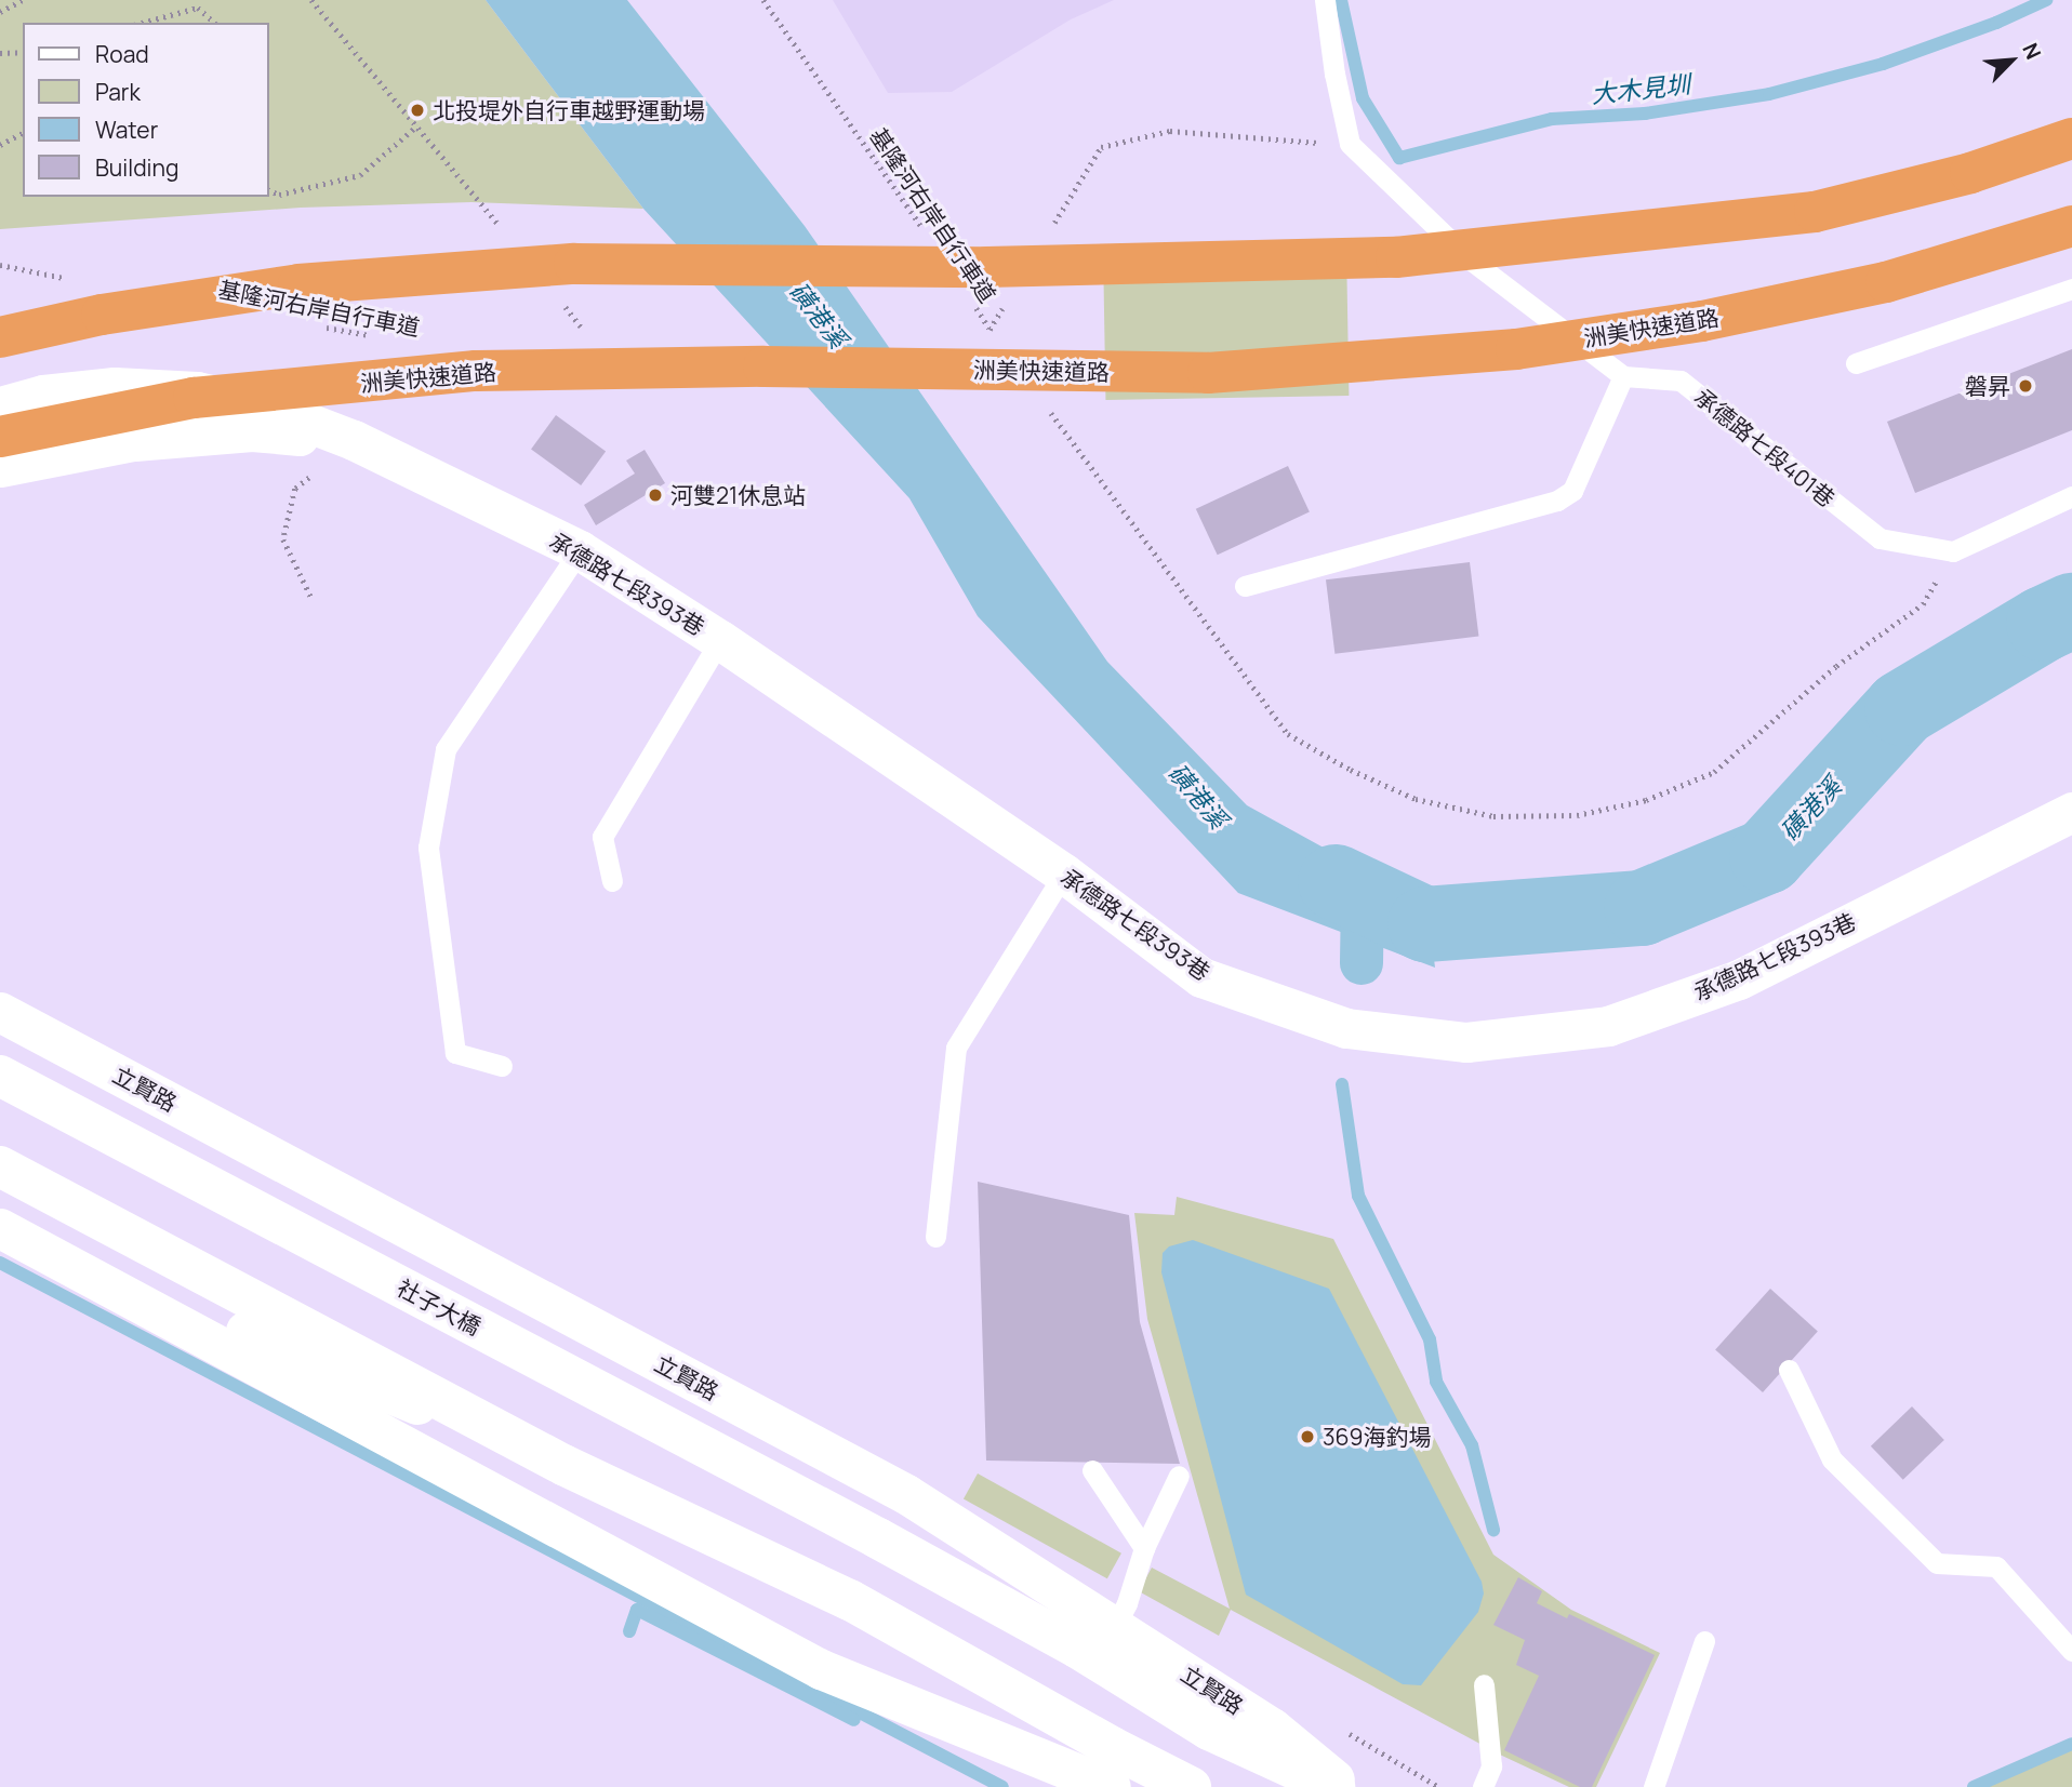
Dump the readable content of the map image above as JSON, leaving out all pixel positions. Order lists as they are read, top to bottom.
{
  "streets": {
    "highway": ["洲美快速道路"],
    "street": ["承德路七段393巷", "立賢路", "社子大橋"],
    "lane": ["承德路七段401巷"],
    "path": ["基隆河右岸自行車道"]
  },
  "crossings": [
    ["立賢路", "社子大橋"]
  ],
  "water": ["大木見圳", "磺港溪"],
  "places": [
    "北投堤外自行車越野運動場",
    "磐昇",
    "河雙21休息站",
    "369海釣場"
  ],
  "legend": [
    "Road",
    "Park",
    "Water",
    "Building"
  ],
  "north": "top right"
}
